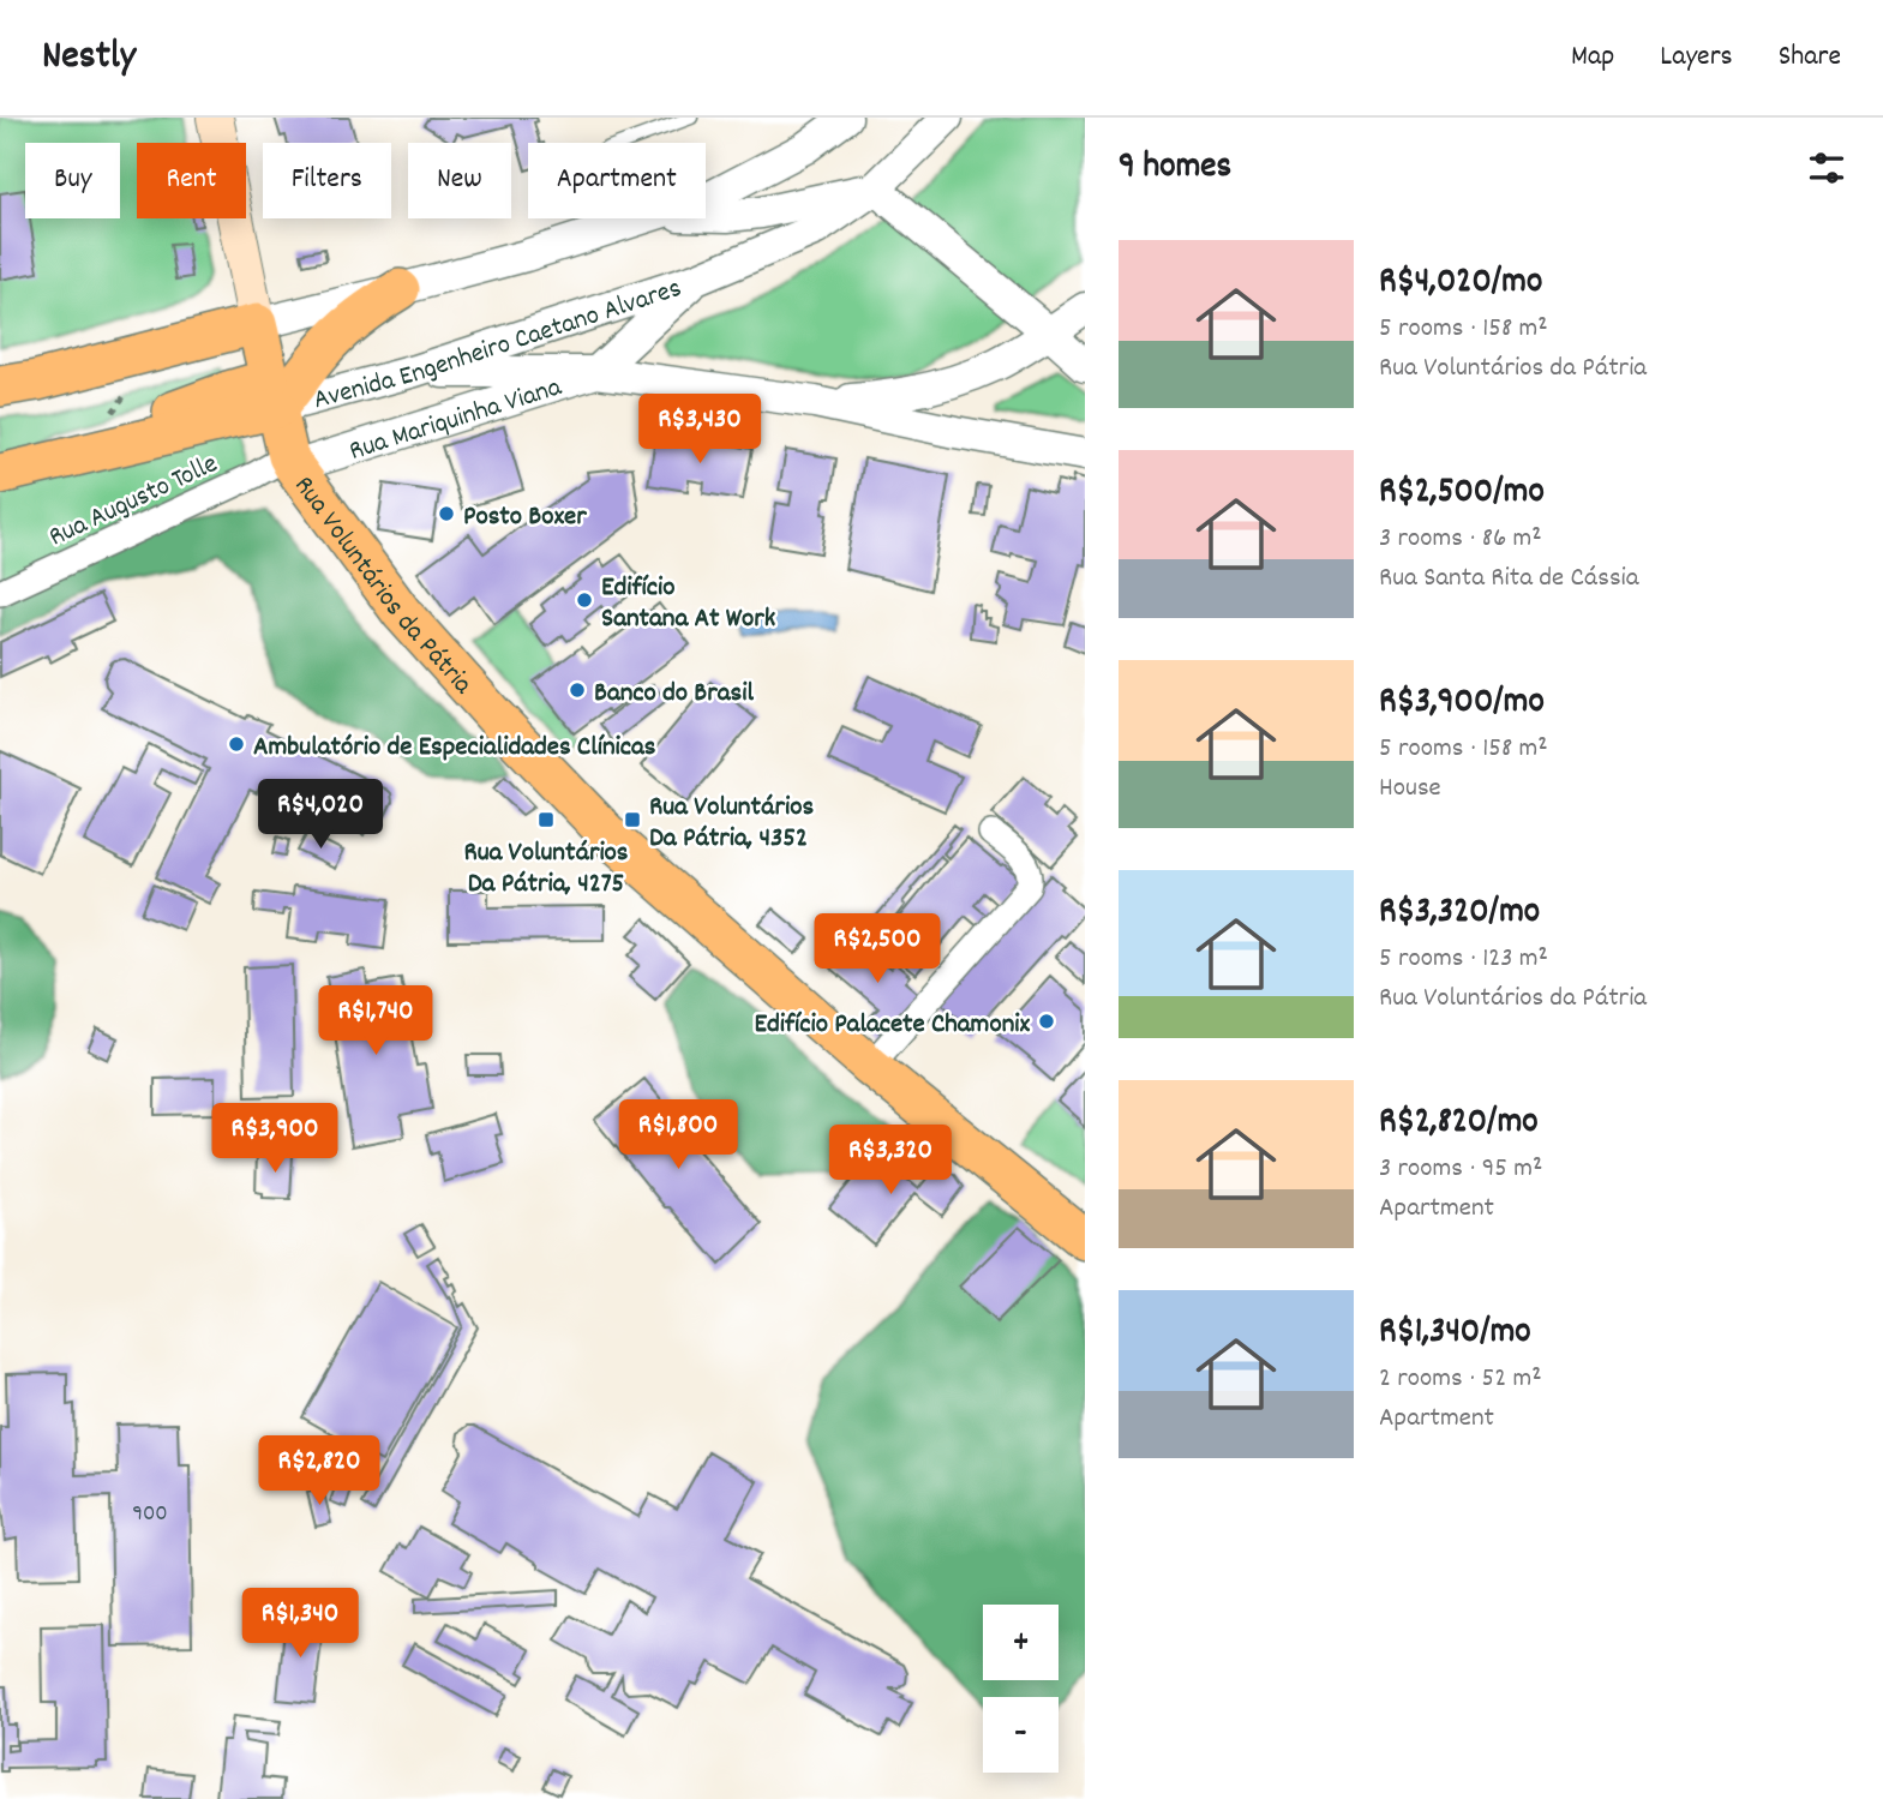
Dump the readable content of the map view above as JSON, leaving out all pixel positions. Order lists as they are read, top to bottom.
{
  "streets": {
    "main road": ["Rua Voluntários da Pátria"],
    "street": ["Avenida Engenheiro Caetano Alvares", "Rua Mariquinha Viana", "Rua Augusto Tolle"]
  },
  "crossings": [
    ["Avenida Engenheiro Caetano Alvares", "Rua Voluntários da Pátria"],
    ["Rua Mariquinha Viana", "Rua Augusto Tolle"],
    ["Rua Mariquinha Viana", "Rua Voluntários da Pátria"],
    ["Rua Augusto Tolle", "Rua Voluntários da Pátria"]
  ],
  "places": {
    "other": [
      "Posto Boxer",
      "Edifício Santana At Work",
      "Banco do Brasil",
      "Ambulatório de Especialidades Clínicas",
      "Edifício Palacete Chamonix"
    ],
    "transit": ["Rua Voluntários Da Pátria, 4275", "Rua Voluntários Da Pátria, 4352"]
  },
  "house_numbers": ["900"],
  "page": {
    "header": "Nestly",
    "nav": ["Map", "Layers", "Share"],
    "heading": "9 homes",
    "chip": [
      "Buy",
      "Rent",
      "Filters",
      "New",
      "Apartment"
    ],
    "list": [
      {
        "name": "R$4,020/mo",
        "note": "5 rooms · 158 m² · Rua Voluntários da Pátria"
      },
      {
        "name": "R$2,500/mo",
        "note": "3 rooms · 86 m² · Rua Santa Rita de Cássia"
      },
      {
        "name": "R$3,900/mo",
        "note": "5 rooms · 158 m² · House"
      },
      {
        "name": "R$3,320/mo",
        "note": "5 rooms · 123 m² · Rua Voluntários da Pátria"
      },
      {
        "name": "R$2,820/mo",
        "note": "3 rooms · 95 m² · Apartment"
      },
      {
        "name": "R$1,340/mo",
        "note": "2 rooms · 52 m² · Apartment"
      }
    ],
    "price": [
      "R$3,430",
      "R$4,020",
      "R$2,500",
      "R$1,740",
      "R$1,800",
      "R$3,900",
      "R$3,320",
      "R$2,820",
      "R$1,340"
    ],
    "map_buttons": ["+", "−"]
  }
}
